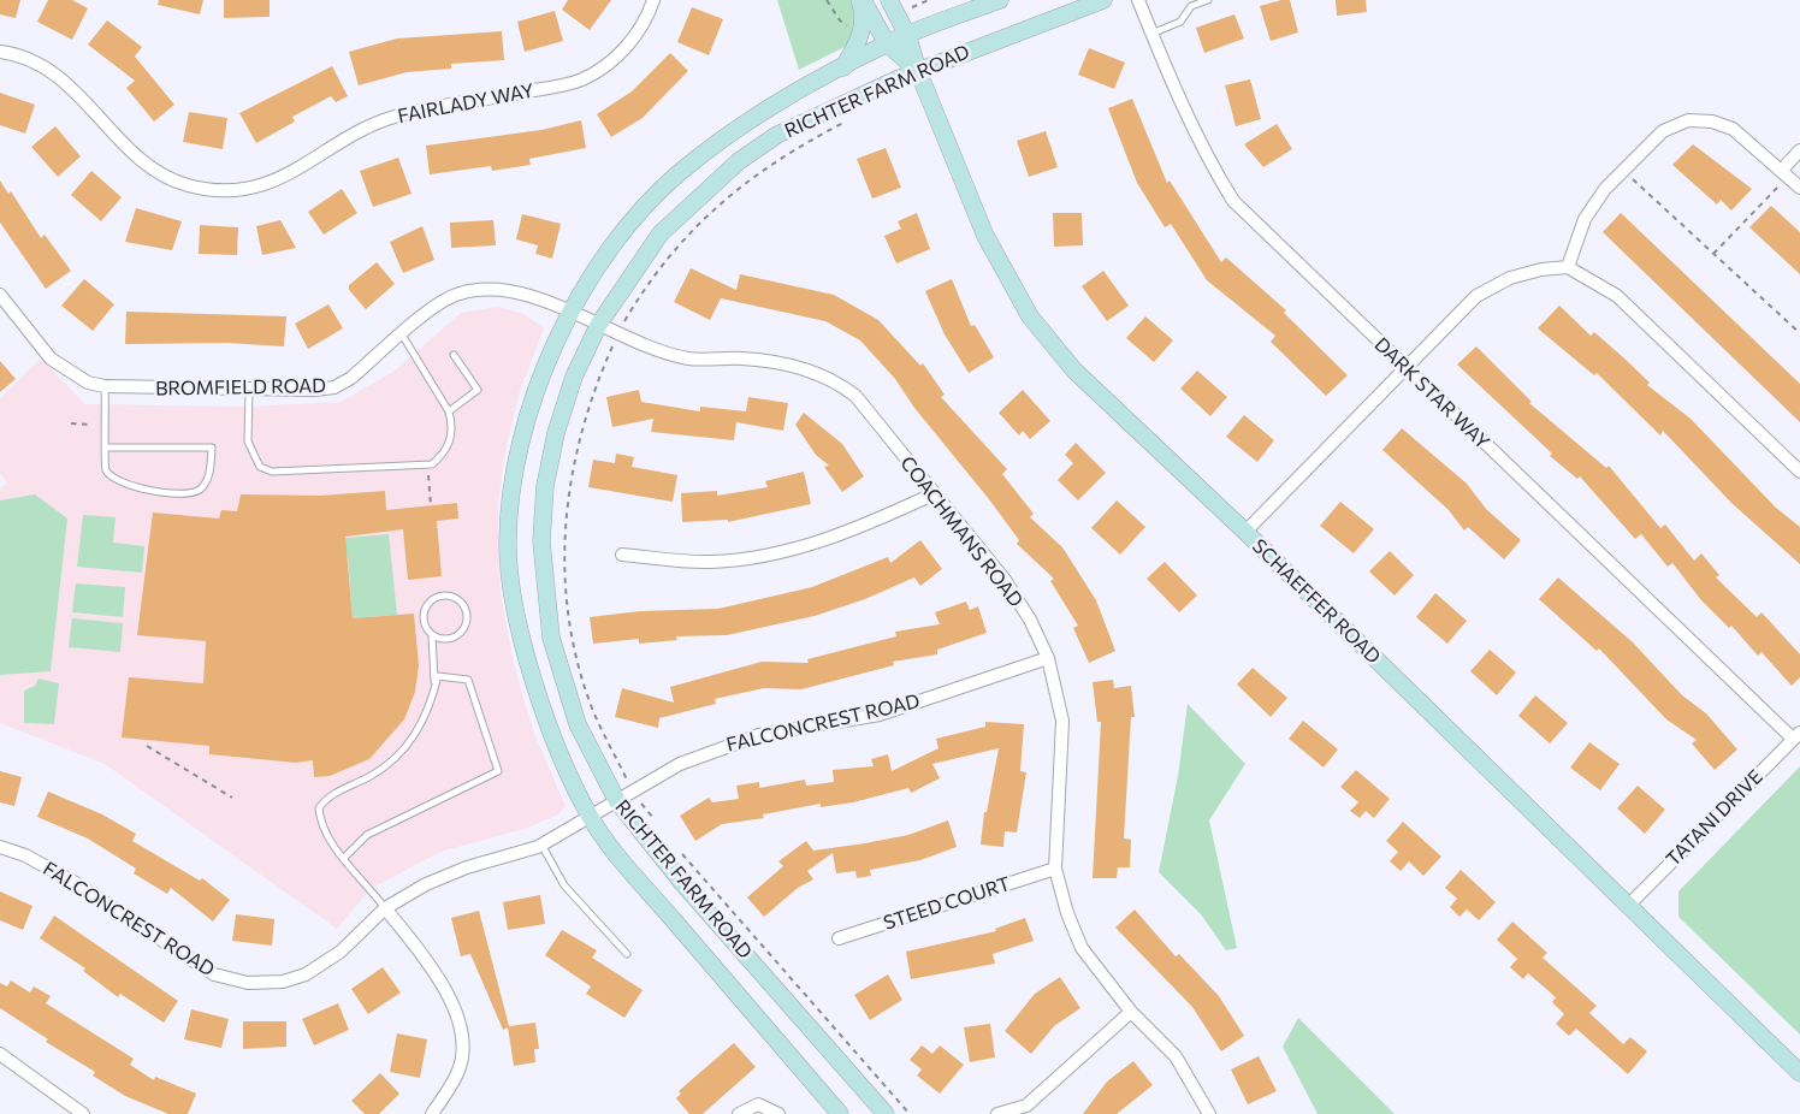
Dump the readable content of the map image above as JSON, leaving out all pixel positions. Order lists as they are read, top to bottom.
{
  "streets": {
    "main road": ["RICHTER FARM ROAD", "SCHAEFFER ROAD"],
    "street": [
      "FAIRLADY WAY",
      "BROMFIELD ROAD",
      "DARK STAR WAY",
      "COACHMANS ROAD",
      "FALCONCREST ROAD",
      "TATANI DRIVE",
      "STEED COURT"
    ]
  },
  "crossings": [
    ["RICHTER FARM ROAD", "BROMFIELD ROAD"],
    ["RICHTER FARM ROAD", "COACHMANS ROAD"],
    ["RICHTER FARM ROAD", "SCHAEFFER ROAD"],
    ["RICHTER FARM ROAD", "FALCONCREST ROAD"],
    ["BROMFIELD ROAD", "COACHMANS ROAD"],
    ["DARK STAR WAY", "TATANI DRIVE"],
    ["COACHMANS ROAD", "FALCONCREST ROAD"],
    ["COACHMANS ROAD", "STEED COURT"],
    ["SCHAEFFER ROAD", "TATANI DRIVE"]
  ]
}
